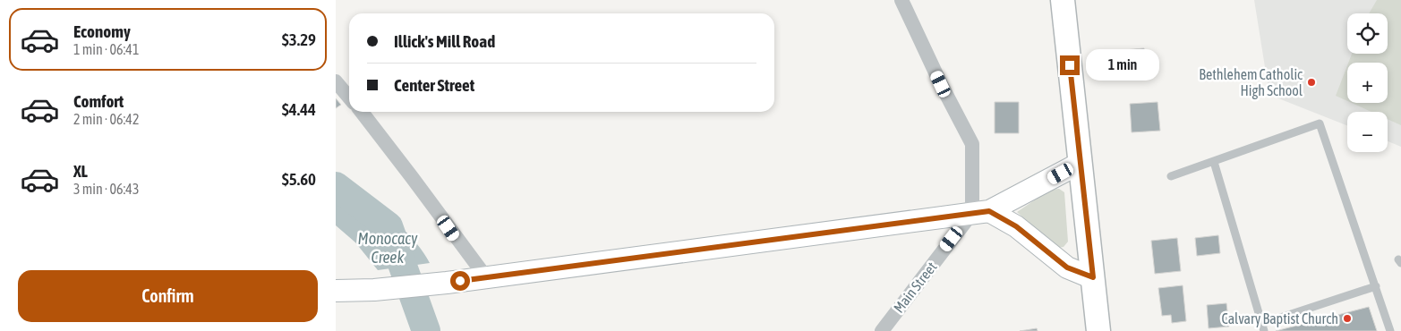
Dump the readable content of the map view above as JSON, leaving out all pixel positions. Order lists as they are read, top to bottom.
{
  "streets": {
    "street": ["Main Street"]
  },
  "water": ["Monocacy Creek"],
  "places": ["Bethlehem Catholic High School", "Calvary Baptist Church"],
  "page": {
    "list": [
      {
        "name": "Economy",
        "note": "1 min · 06:41",
        "value": "$3.29"
      },
      {
        "name": "Comfort",
        "note": "2 min · 06:42",
        "value": "$4.44"
      },
      {
        "name": "XL",
        "note": "3 min · 06:43",
        "value": "$5.60"
      }
    ],
    "map_buttons": ["+", "−"],
    "banner": ["Illick's Mill Road", "Center Street"],
    "bubble": "1 min",
    "buttons": "Confirm"
  }
}
